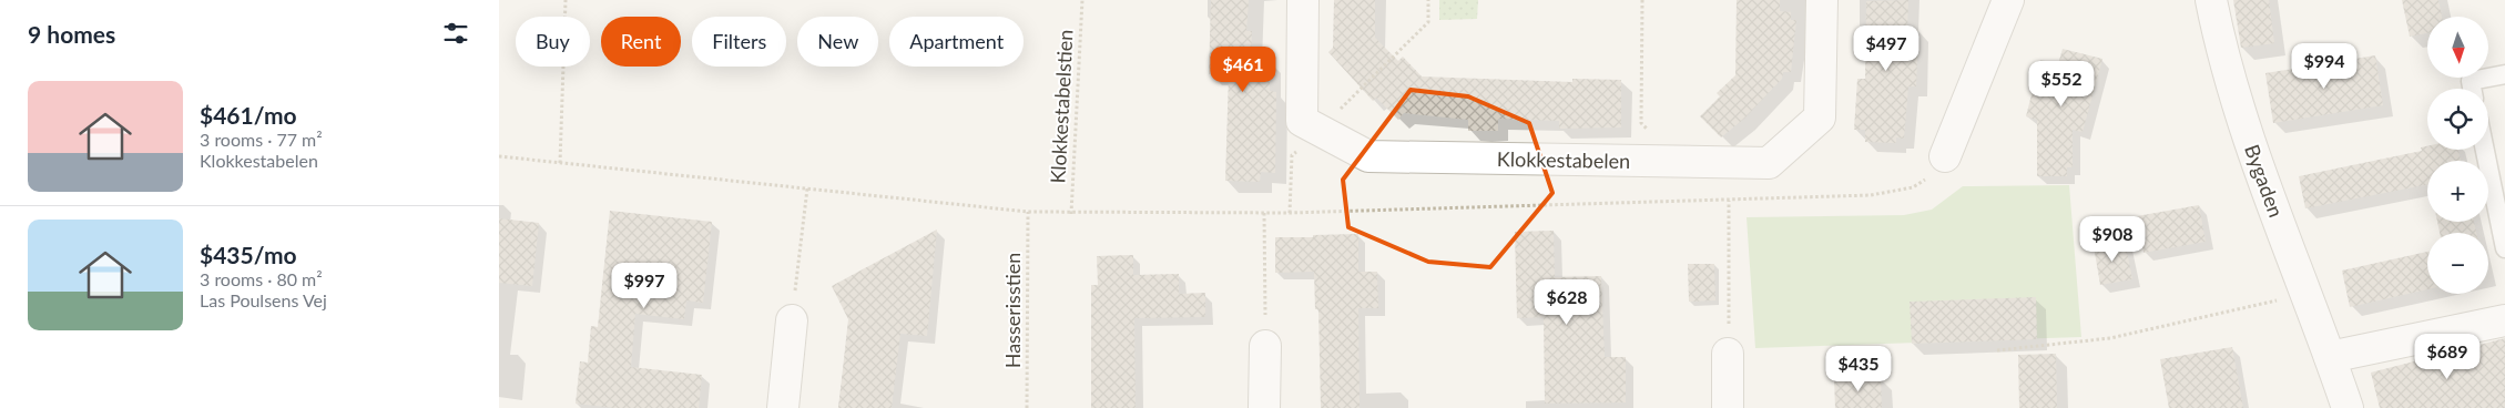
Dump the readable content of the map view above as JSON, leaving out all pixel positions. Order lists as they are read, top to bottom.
{
  "streets": {
    "street": ["Klokkestabelen", "Bygaden"],
    "path": ["Klokkestabelstien", "Hasserisstien"]
  },
  "north": "bottom",
  "page": {
    "heading": "9 homes",
    "map_buttons": ["+", "−"],
    "chip": [
      "Buy",
      "Rent",
      "Filters",
      "New",
      "Apartment"
    ],
    "price": [
      "$497",
      "$994",
      "$461",
      "$552",
      "$908",
      "$997",
      "$628",
      "$689",
      "$435"
    ],
    "list": [
      {
        "name": "$461/mo",
        "note": "3 rooms · 77 m² · Klokkestabelen"
      },
      {
        "name": "$435/mo",
        "note": "3 rooms · 80 m² · Las Poulsens Vej"
      }
    ]
  }
}
